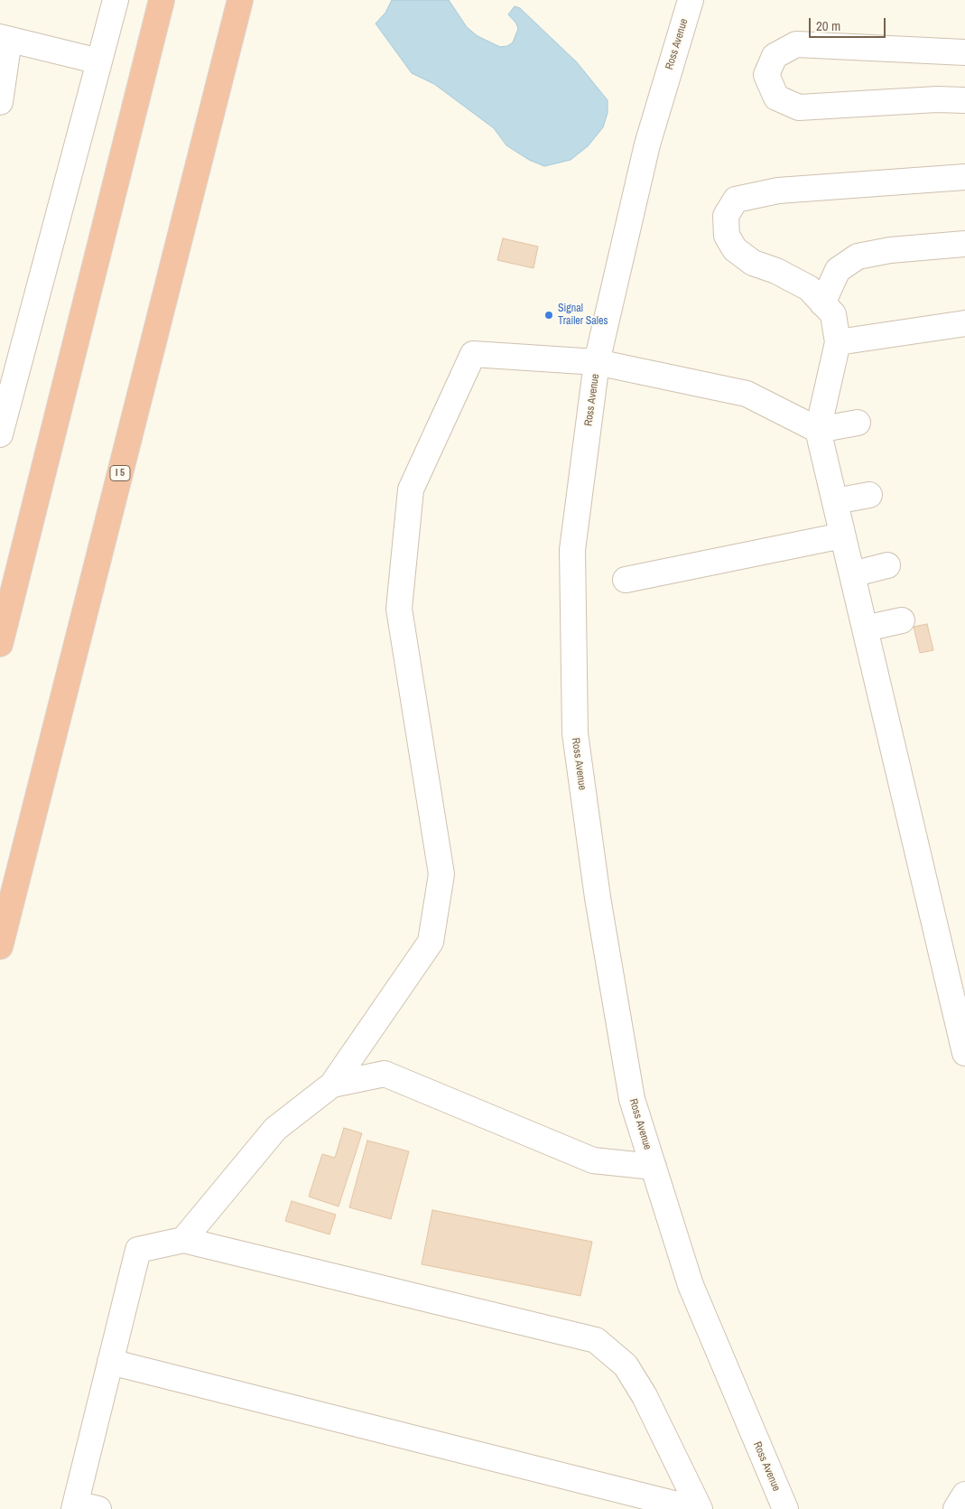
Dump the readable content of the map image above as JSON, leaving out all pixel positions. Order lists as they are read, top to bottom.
{
  "streets": {
    "highway": ["I 5"],
    "street": ["Ross Avenue"]
  },
  "places": ["Signal Trailer Sales"],
  "scale_bar": "20 m"
}
